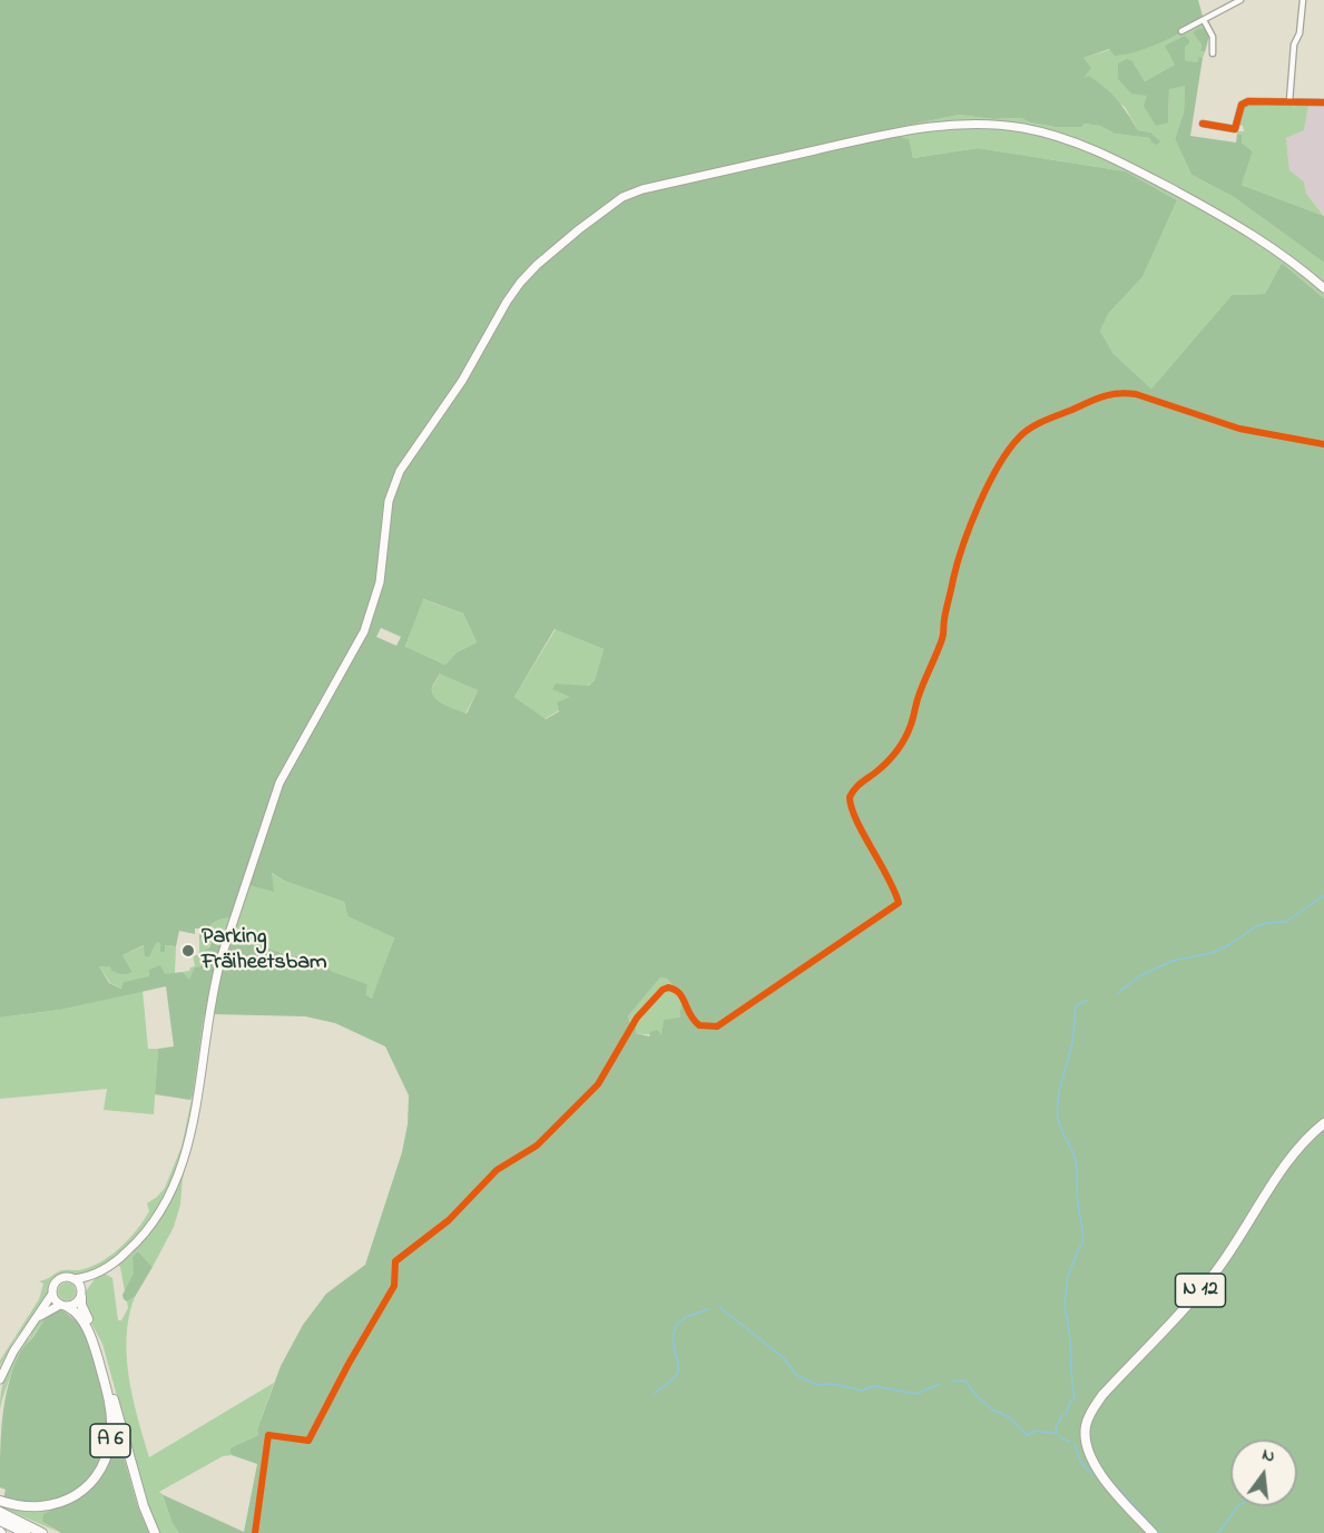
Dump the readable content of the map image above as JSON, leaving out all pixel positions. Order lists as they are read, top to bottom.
{
  "streets": {
    "highway": ["A 6"],
    "main road": ["N 12"]
  },
  "places": ["Parking Fräiheetsbam"],
  "north": "top"
}
